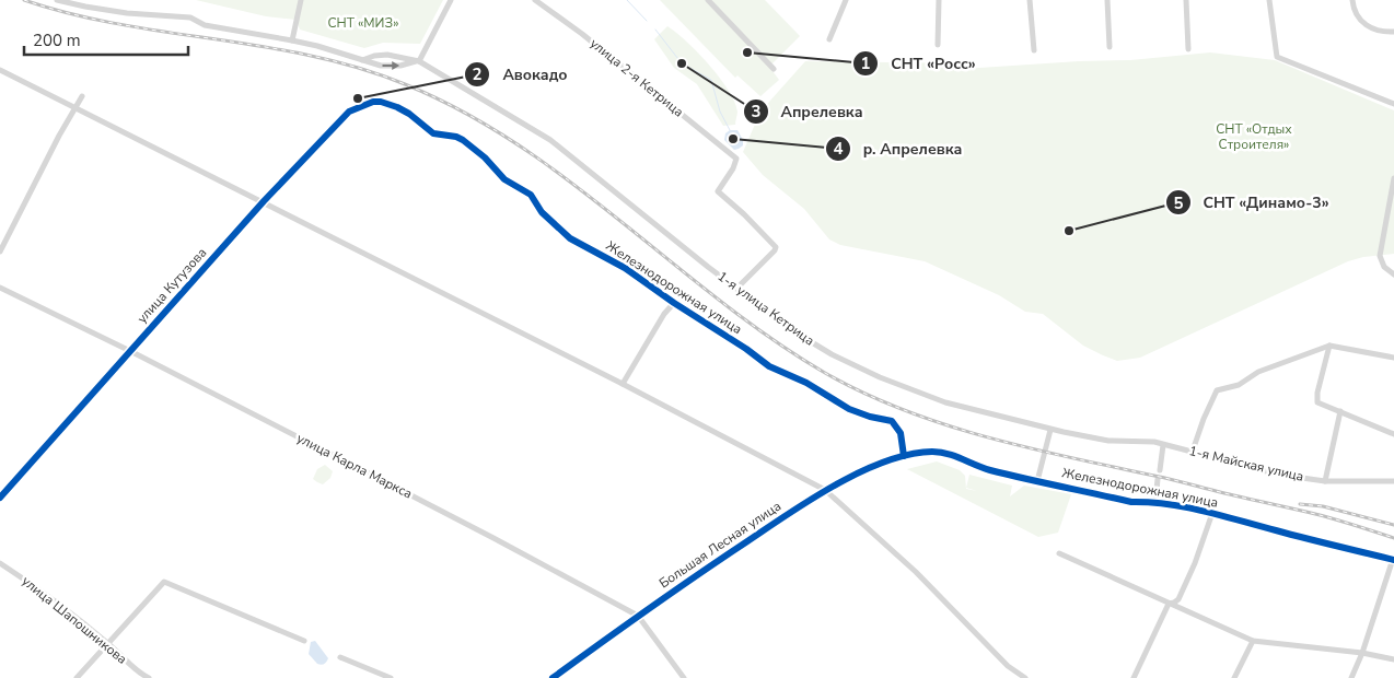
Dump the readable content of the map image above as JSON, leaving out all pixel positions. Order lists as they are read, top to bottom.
{
  "streets": {
    "street": [
      "улица 2-я Кетрица",
      "улица Кутузова",
      "Железнодорожная улица",
      "1-я улица Кетрица",
      "1-я Майская улица",
      "улица Карла Маркса",
      "Большая Лесная улица",
      "улица Шапошникова"
    ]
  },
  "crossings": [
    ["улица 2-я Кетрица", "1-я улица Кетрица"],
    ["улица Кутузова", "Железнодорожная улица"],
    ["улица Кутузова", "улица Карла Маркса"],
    ["Железнодорожная улица", "Большая Лесная улица"],
    ["1-я улица Кетрица", "1-я Майская улица"],
    ["улица Карла Маркса", "Большая Лесная улица"]
  ],
  "parks": ["СНТ «МИЗ»", "СНТ «Отдых Строителя»"],
  "places": [
    "СНТ «Росс»",
    "Апрелевка",
    "Авокадо",
    "р. Апрелевка",
    "СНТ «Динамо-3»"
  ],
  "scale_bar": "200 m"
}
